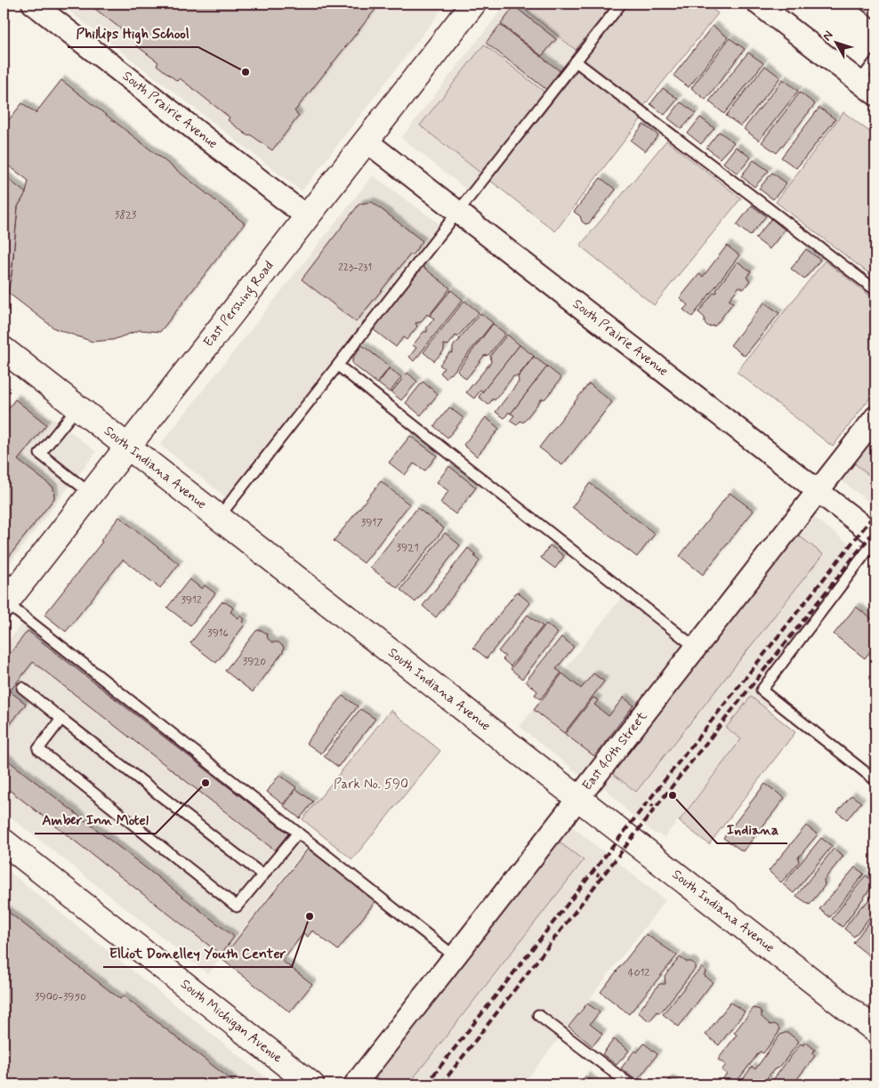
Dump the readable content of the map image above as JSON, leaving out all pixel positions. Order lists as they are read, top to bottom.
{
  "streets": {
    "street": [
      "South Prairie Avenue",
      "East Pershing Road",
      "South Indiana Avenue",
      "East 40th Street",
      "South Michigan Avenue"
    ]
  },
  "crossings": [
    ["South Prairie Avenue", "East Pershing Road"],
    ["South Prairie Avenue", "East 40th Street"],
    ["East Pershing Road", "South Indiana Avenue"],
    ["South Indiana Avenue", "East 40th Street"]
  ],
  "parks": ["Park No. 590"],
  "places": [
    "Phillips High School",
    "Amber Inn Motel",
    "Indiana",
    "Elliot Donelley Youth Center"
  ],
  "house_numbers": [
    "3823",
    "223-231",
    "3917",
    "3921",
    "3912",
    "3916",
    "3920",
    "4012",
    "3900-3950"
  ],
  "north": "top left"
}
